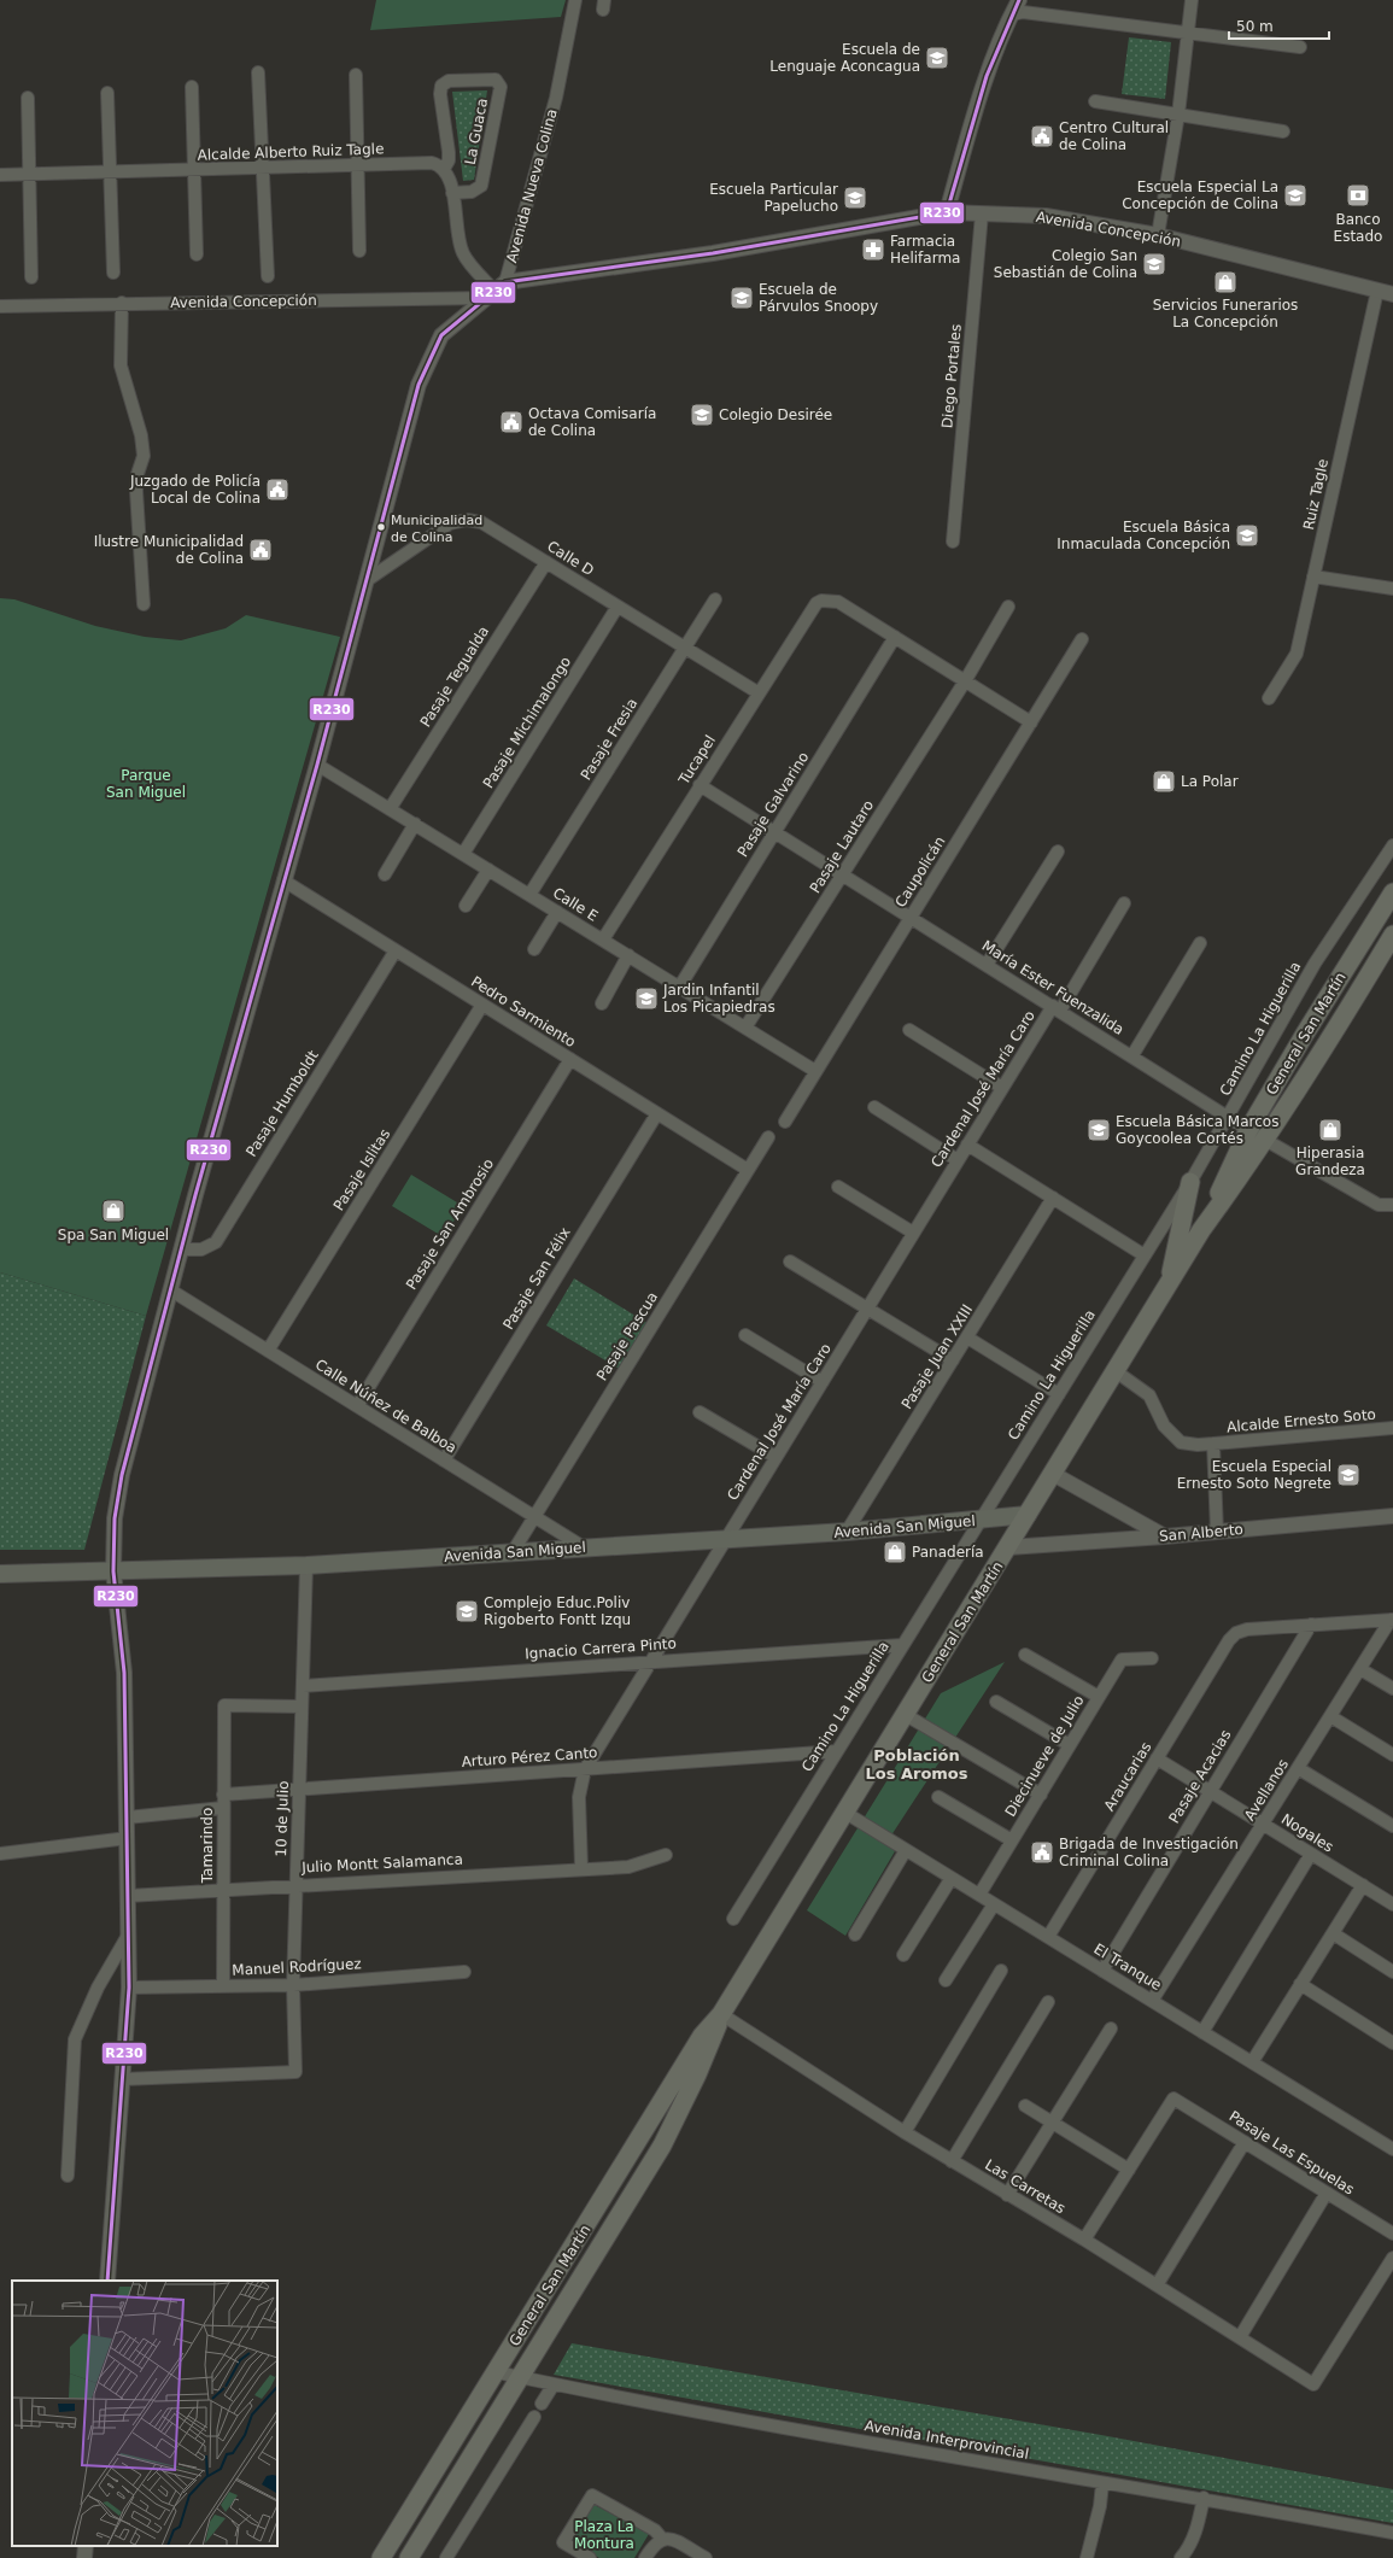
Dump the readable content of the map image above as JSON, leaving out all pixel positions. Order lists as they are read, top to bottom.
{
  "streets": {
    "main road": ["General San Martín", "Avenida San Miguel"],
    "street": [
      "La Guaca",
      "Alcalde Alberto Ruiz Tagle",
      "Avenida Nueva Colina",
      "Avenida Concepción",
      "Diego Portales",
      "Ruiz Tagle",
      "Calle D",
      "Pasaje Tegualda",
      "Pasaje Michimalongo",
      "Pasaje Fresia",
      "Tucapel",
      "Pasaje Galvarino",
      "Pasaje Lautaro",
      "Caupolicán",
      "Calle E",
      "María Ester Fuenzalida",
      "Pedro Sarmiento",
      "Camino La Higuerilla",
      "Cardenal José María Caro",
      "Pasaje Humboldt",
      "Pasaje Islitas",
      "Pasaje San Ambrosio",
      "Pasaje San Félix",
      "Pasaje Pascua",
      "Pasaje Juan XXIII",
      "Calle Núñez de Balboa",
      "Alcalde Ernesto Soto",
      "San Alberto",
      "Ignacio Carrera Pinto",
      "Diecinueve de Julio",
      "Arturo Pérez Canto",
      "Araucarias",
      "Pasaje Acacias",
      "Avellanos",
      "10 de Julio",
      "Nogales",
      "Tamarindo",
      "Julio Montt Salamanca",
      "Manuel Rodríguez",
      "El Tranque",
      "Pasaje Las Espuelas",
      "Las Carretas",
      "Avenida Interprovincial"
    ]
  },
  "crossings": [
    ["La Guaca", "Alcalde Alberto Ruiz Tagle"],
    ["Avenida Nueva Colina", "Avenida Concepción"],
    ["Avenida Concepción", "Diego Portales"],
    ["Avenida Concepción", "Ruiz Tagle"],
    ["Calle D", "Pasaje Tegualda"],
    ["Calle D", "Pasaje Michimalongo"],
    ["Calle D", "Pasaje Fresia"],
    ["Calle D", "Tucapel"],
    ["Pasaje Tegualda", "Calle E"],
    ["Pasaje Michimalongo", "Calle E"],
    ["Pasaje Fresia", "Calle E"],
    ["Tucapel", "Pasaje Galvarino"],
    ["Tucapel", "Calle E"],
    ["Tucapel", "María Ester Fuenzalida"],
    ["Pasaje Galvarino", "Calle E"],
    ["Pasaje Galvarino", "María Ester Fuenzalida"],
    ["Pasaje Lautaro", "Calle E"],
    ["Pasaje Lautaro", "María Ester Fuenzalida"],
    ["Caupolicán", "Calle E"],
    ["Caupolicán", "María Ester Fuenzalida"],
    ["María Ester Fuenzalida", "Camino La Higuerilla"],
    ["María Ester Fuenzalida", "General San Martín"],
    ["María Ester Fuenzalida", "Cardenal José María Caro"],
    ["Pedro Sarmiento", "Pasaje Humboldt"],
    ["Pedro Sarmiento", "Pasaje Islitas"],
    ["Pedro Sarmiento", "Pasaje San Ambrosio"],
    ["Pedro Sarmiento", "Pasaje San Félix"],
    ["Pedro Sarmiento", "Pasaje Pascua"],
    ["Camino La Higuerilla", "Avenida San Miguel"],
    ["Camino La Higuerilla", "Ignacio Carrera Pinto"],
    ["Camino La Higuerilla", "Arturo Pérez Canto"],
    ["General San Martín", "Avenida San Miguel"],
    ["General San Martín", "San Alberto"],
    ["General San Martín", "El Tranque"],
    ["General San Martín", "Las Carretas"],
    ["General San Martín", "Avenida Interprovincial"],
    ["Cardenal José María Caro", "Avenida San Miguel"],
    ["Cardenal José María Caro", "Ignacio Carrera Pinto"],
    ["Cardenal José María Caro", "Arturo Pérez Canto"],
    ["Cardenal José María Caro", "Julio Montt Salamanca"],
    ["Pasaje Islitas", "Calle Núñez de Balboa"],
    ["Pasaje San Ambrosio", "Calle Núñez de Balboa"],
    ["Pasaje San Félix", "Calle Núñez de Balboa"],
    ["Pasaje Pascua", "Calle Núñez de Balboa"],
    ["Pasaje Pascua", "Avenida San Miguel"],
    ["Pasaje Juan XXIII", "Avenida San Miguel"],
    ["Calle Núñez de Balboa", "Avenida San Miguel"],
    ["Alcalde Ernesto Soto", "San Alberto"],
    ["Avenida San Miguel", "10 de Julio"],
    ["Ignacio Carrera Pinto", "10 de Julio"],
    ["Diecinueve de Julio", "El Tranque"],
    ["Arturo Pérez Canto", "10 de Julio"],
    ["Arturo Pérez Canto", "Tamarindo"],
    ["Araucarias", "Pasaje Acacias"],
    ["Araucarias", "Nogales"],
    ["Araucarias", "El Tranque"],
    ["Pasaje Acacias", "Nogales"],
    ["Pasaje Acacias", "El Tranque"],
    ["Avellanos", "Nogales"],
    ["Avellanos", "El Tranque"],
    ["10 de Julio", "Tamarindo"],
    ["10 de Julio", "Julio Montt Salamanca"],
    ["10 de Julio", "Manuel Rodríguez"],
    ["Tamarindo", "Julio Montt Salamanca"],
    ["Tamarindo", "Manuel Rodríguez"]
  ],
  "districts": ["Población Los Aromos"],
  "parks": ["Parque San Miguel", "Plaza La Montura"],
  "places": {
    "school or university": [
      "Escuela de Lenguaje Aconcagua",
      "Escuela Especial La Concepción de Colina",
      "Escuela Particular Papelucho",
      "Colegio San Sebastián de Colina",
      "Escuela de Párvulos Snoopy",
      "Colegio Desirée",
      "Escuela Básica Inmaculada Concepción",
      "Jardin Infantil Los Picapiedras",
      "Escuela Básica Marcos Goycoolea Cortés",
      "Escuela Especial Ernesto Soto Negrete",
      "Complejo Educ.Poliv Rigoberto Fontt Izqu"
    ],
    "public building": [
      "Centro Cultural de Colina",
      "Octava Comisaría de Colina",
      "Juzgado de Policía Local de Colina",
      "Ilustre Municipalidad de Colina",
      "Brigada de Investigación Criminal Colina"
    ],
    "bank": ["Banco Estado"],
    "pharmacy": ["Farmacia Helifarma"],
    "shop": [
      "Servicios Funerarios La Concepción",
      "La Polar",
      "Hiperasia Grandeza",
      "Spa San Miguel",
      "Panadería"
    ],
    "other": ["Municipalidad de Colina"]
  },
  "lines": ["transit line R230"],
  "scale_bar": "50 m"
}
